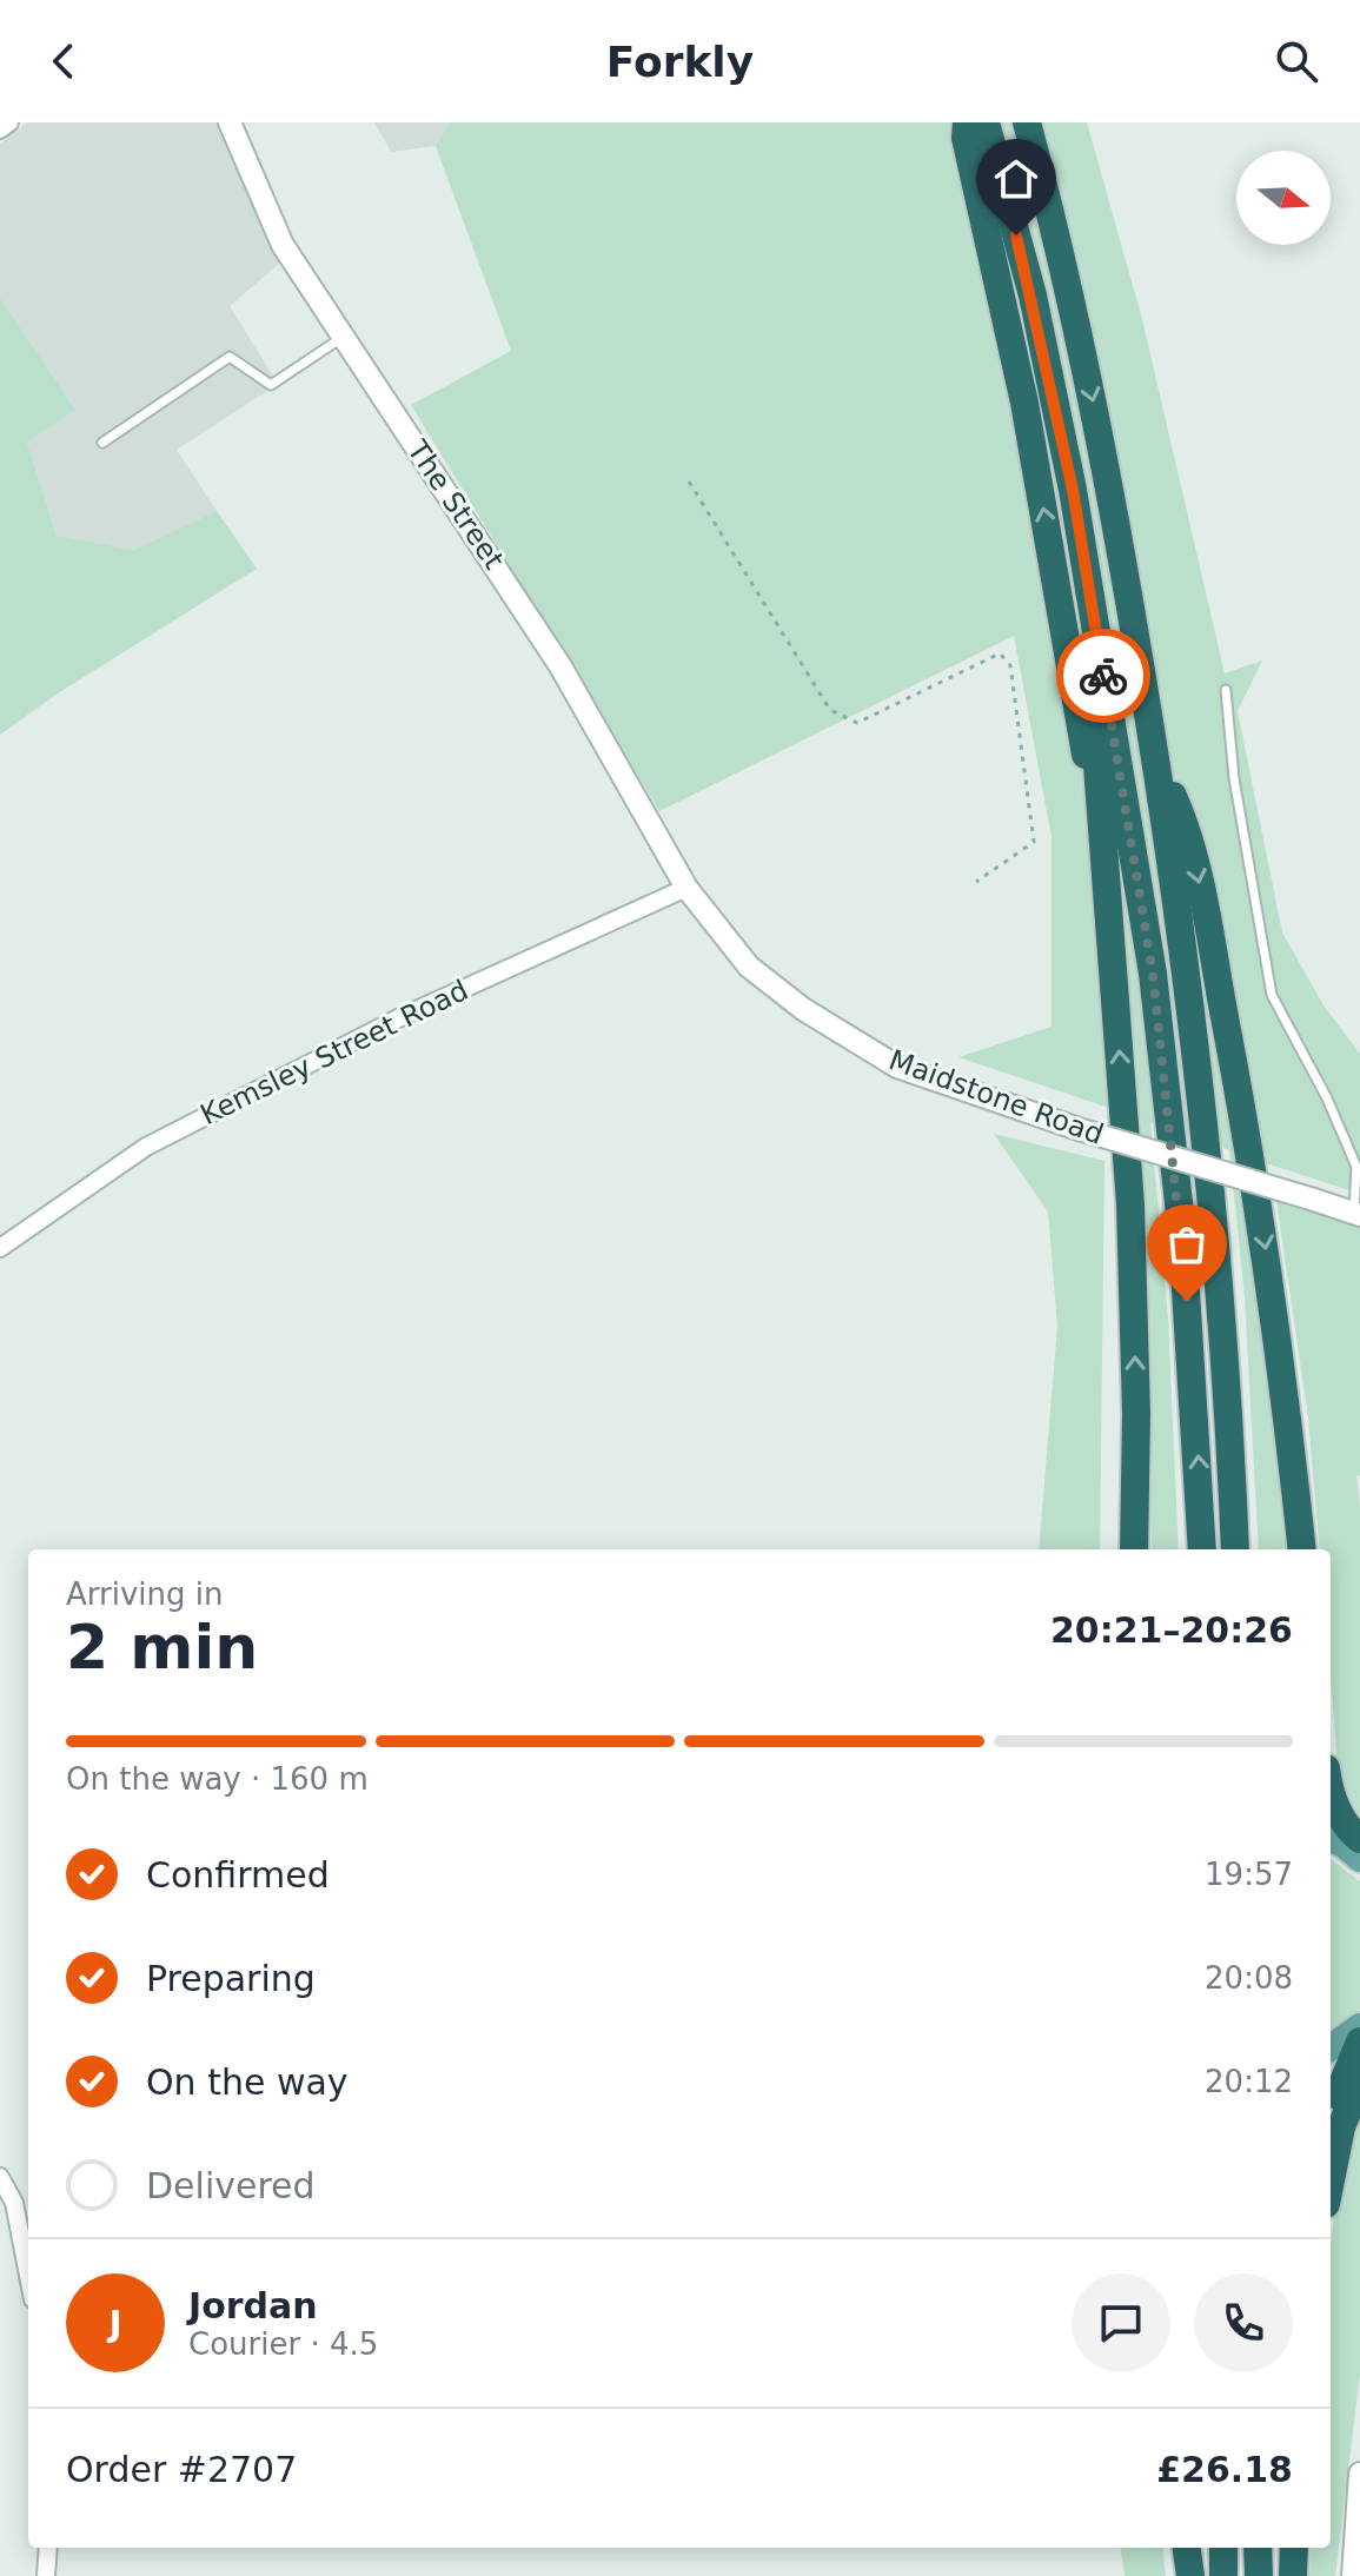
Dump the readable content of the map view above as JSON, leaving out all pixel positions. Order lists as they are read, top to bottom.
{
  "streets": {
    "street": ["The Street", "Kemsley Street Road", "Maidstone Road"]
  },
  "crossings": [
    ["The Street", "Kemsley Street Road"],
    ["The Street", "Maidstone Road"],
    ["Kemsley Street Road", "Maidstone Road"]
  ],
  "north": "right",
  "page": {
    "header": "Forkly",
    "heading": ["2 min", "Arriving in", "20:21–20:26"],
    "panel": [
      "Jordan",
      "Courier · 4.5",
      "Order #2707",
      "£26.18"
    ],
    "bar": "On the way · 160 m",
    "list": [
      ["Confirmed", "19:57"],
      ["Preparing", "20:08"],
      ["On the way", "20:12"],
      "Delivered"
    ],
    "round": "J"
  }
}
